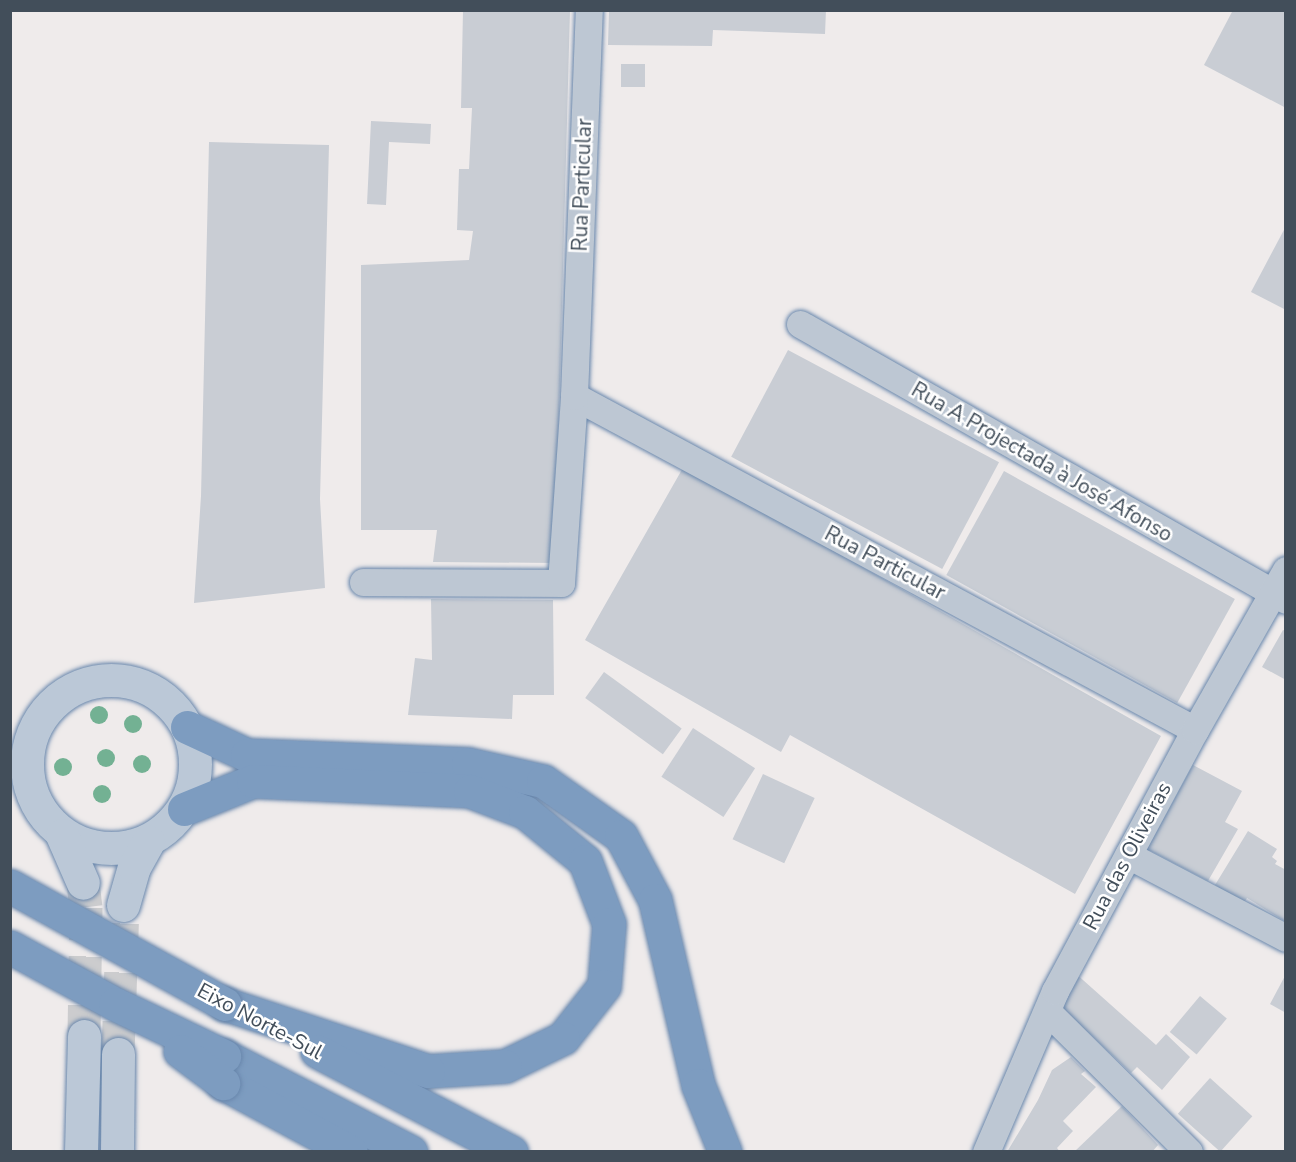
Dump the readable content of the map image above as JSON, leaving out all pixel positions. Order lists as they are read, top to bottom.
{
  "streets": {
    "highway": ["Eixo Norte-Sul"],
    "street": ["Rua Particular", "Rua A Projectada à José Afonso", "Rua das Oliveiras"]
  },
  "crossings": [
    ["Rua Particular", "Rua das Oliveiras"],
    ["Rua A Projectada à José Afonso", "Rua das Oliveiras"]
  ]
}
